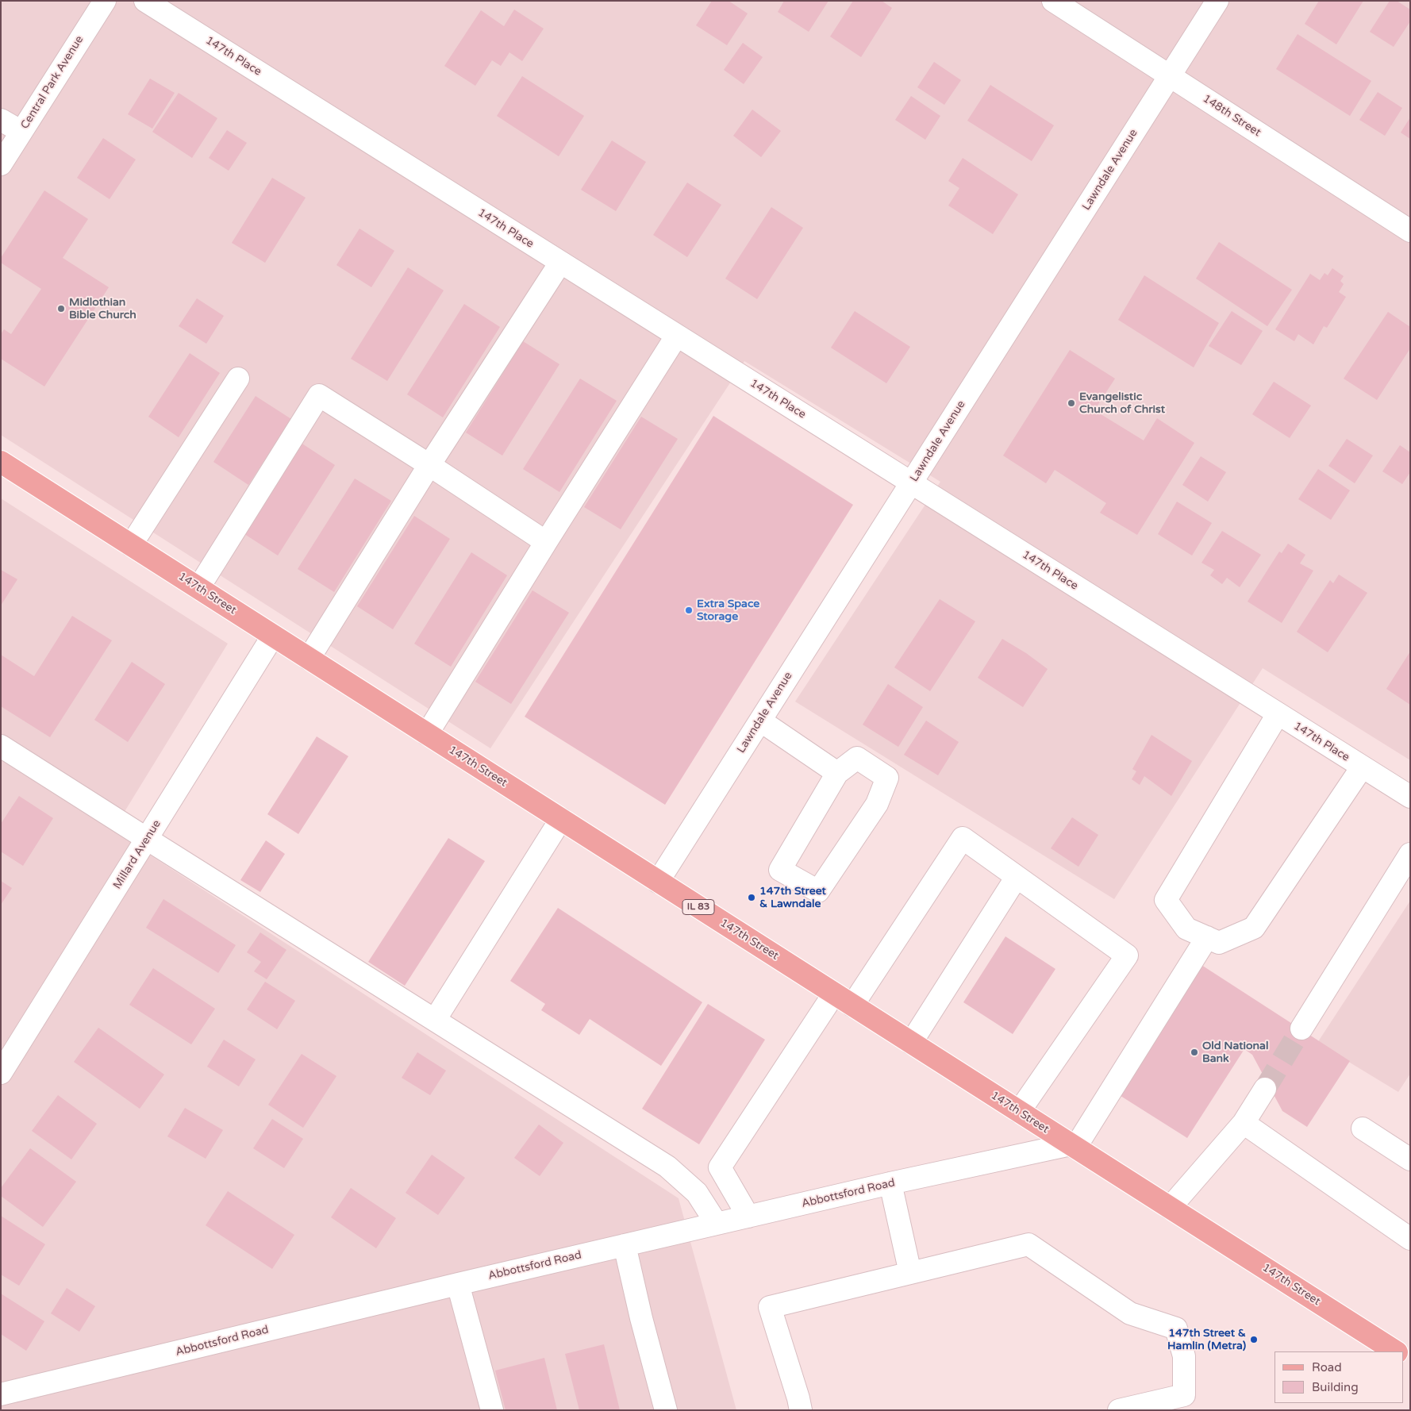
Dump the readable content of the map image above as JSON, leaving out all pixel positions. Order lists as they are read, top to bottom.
{
  "streets": {
    "main road": ["147th Street", "IL 83"],
    "street": [
      "147th Place",
      "Central Park Avenue",
      "148th Street",
      "Lawndale Avenue",
      "Millard Avenue",
      "Abbottsford Road"
    ]
  },
  "crossings": [
    ["147th Place", "Lawndale Avenue"],
    ["148th Street", "Lawndale Avenue"],
    ["Lawndale Avenue", "147th Street"],
    ["147th Street", "Millard Avenue"],
    ["147th Street", "Abbottsford Road"]
  ],
  "places": [
    "Midlothian Bible Church",
    "Evangelistic Church of Christ",
    "Extra Space Storage",
    "147th Street & Lawndale",
    "Old National Bank",
    "147th Street & Hamlin (Metra)"
  ],
  "legend": ["Road", "Building"]
}
